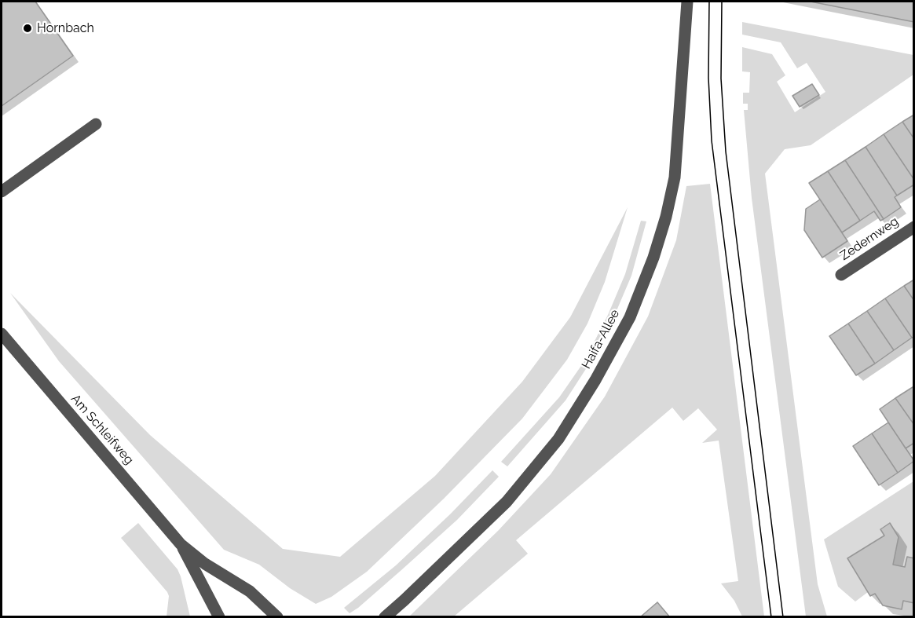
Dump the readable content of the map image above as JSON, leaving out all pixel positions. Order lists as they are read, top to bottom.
{
  "streets": {
    "street": ["Zedernweg", "Haifa-Allee", "Am Schleifweg"]
  },
  "places": ["Hornbach"]
}
